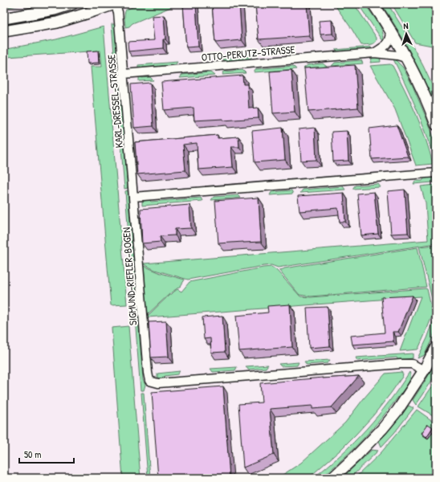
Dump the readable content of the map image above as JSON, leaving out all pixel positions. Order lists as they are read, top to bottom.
{
  "streets": {
    "street": ["OTTO-PERUTZ-STRASSE", "KARL-DRESSEL-STRASSE", "SIGMUND-RIEFLER-BOGEN"]
  },
  "crossings": [
    ["OTTO-PERUTZ-STRASSE", "KARL-DRESSEL-STRASSE"],
    ["KARL-DRESSEL-STRASSE", "SIGMUND-RIEFLER-BOGEN"]
  ],
  "scale_bar": "50 m",
  "north": "top"
}
